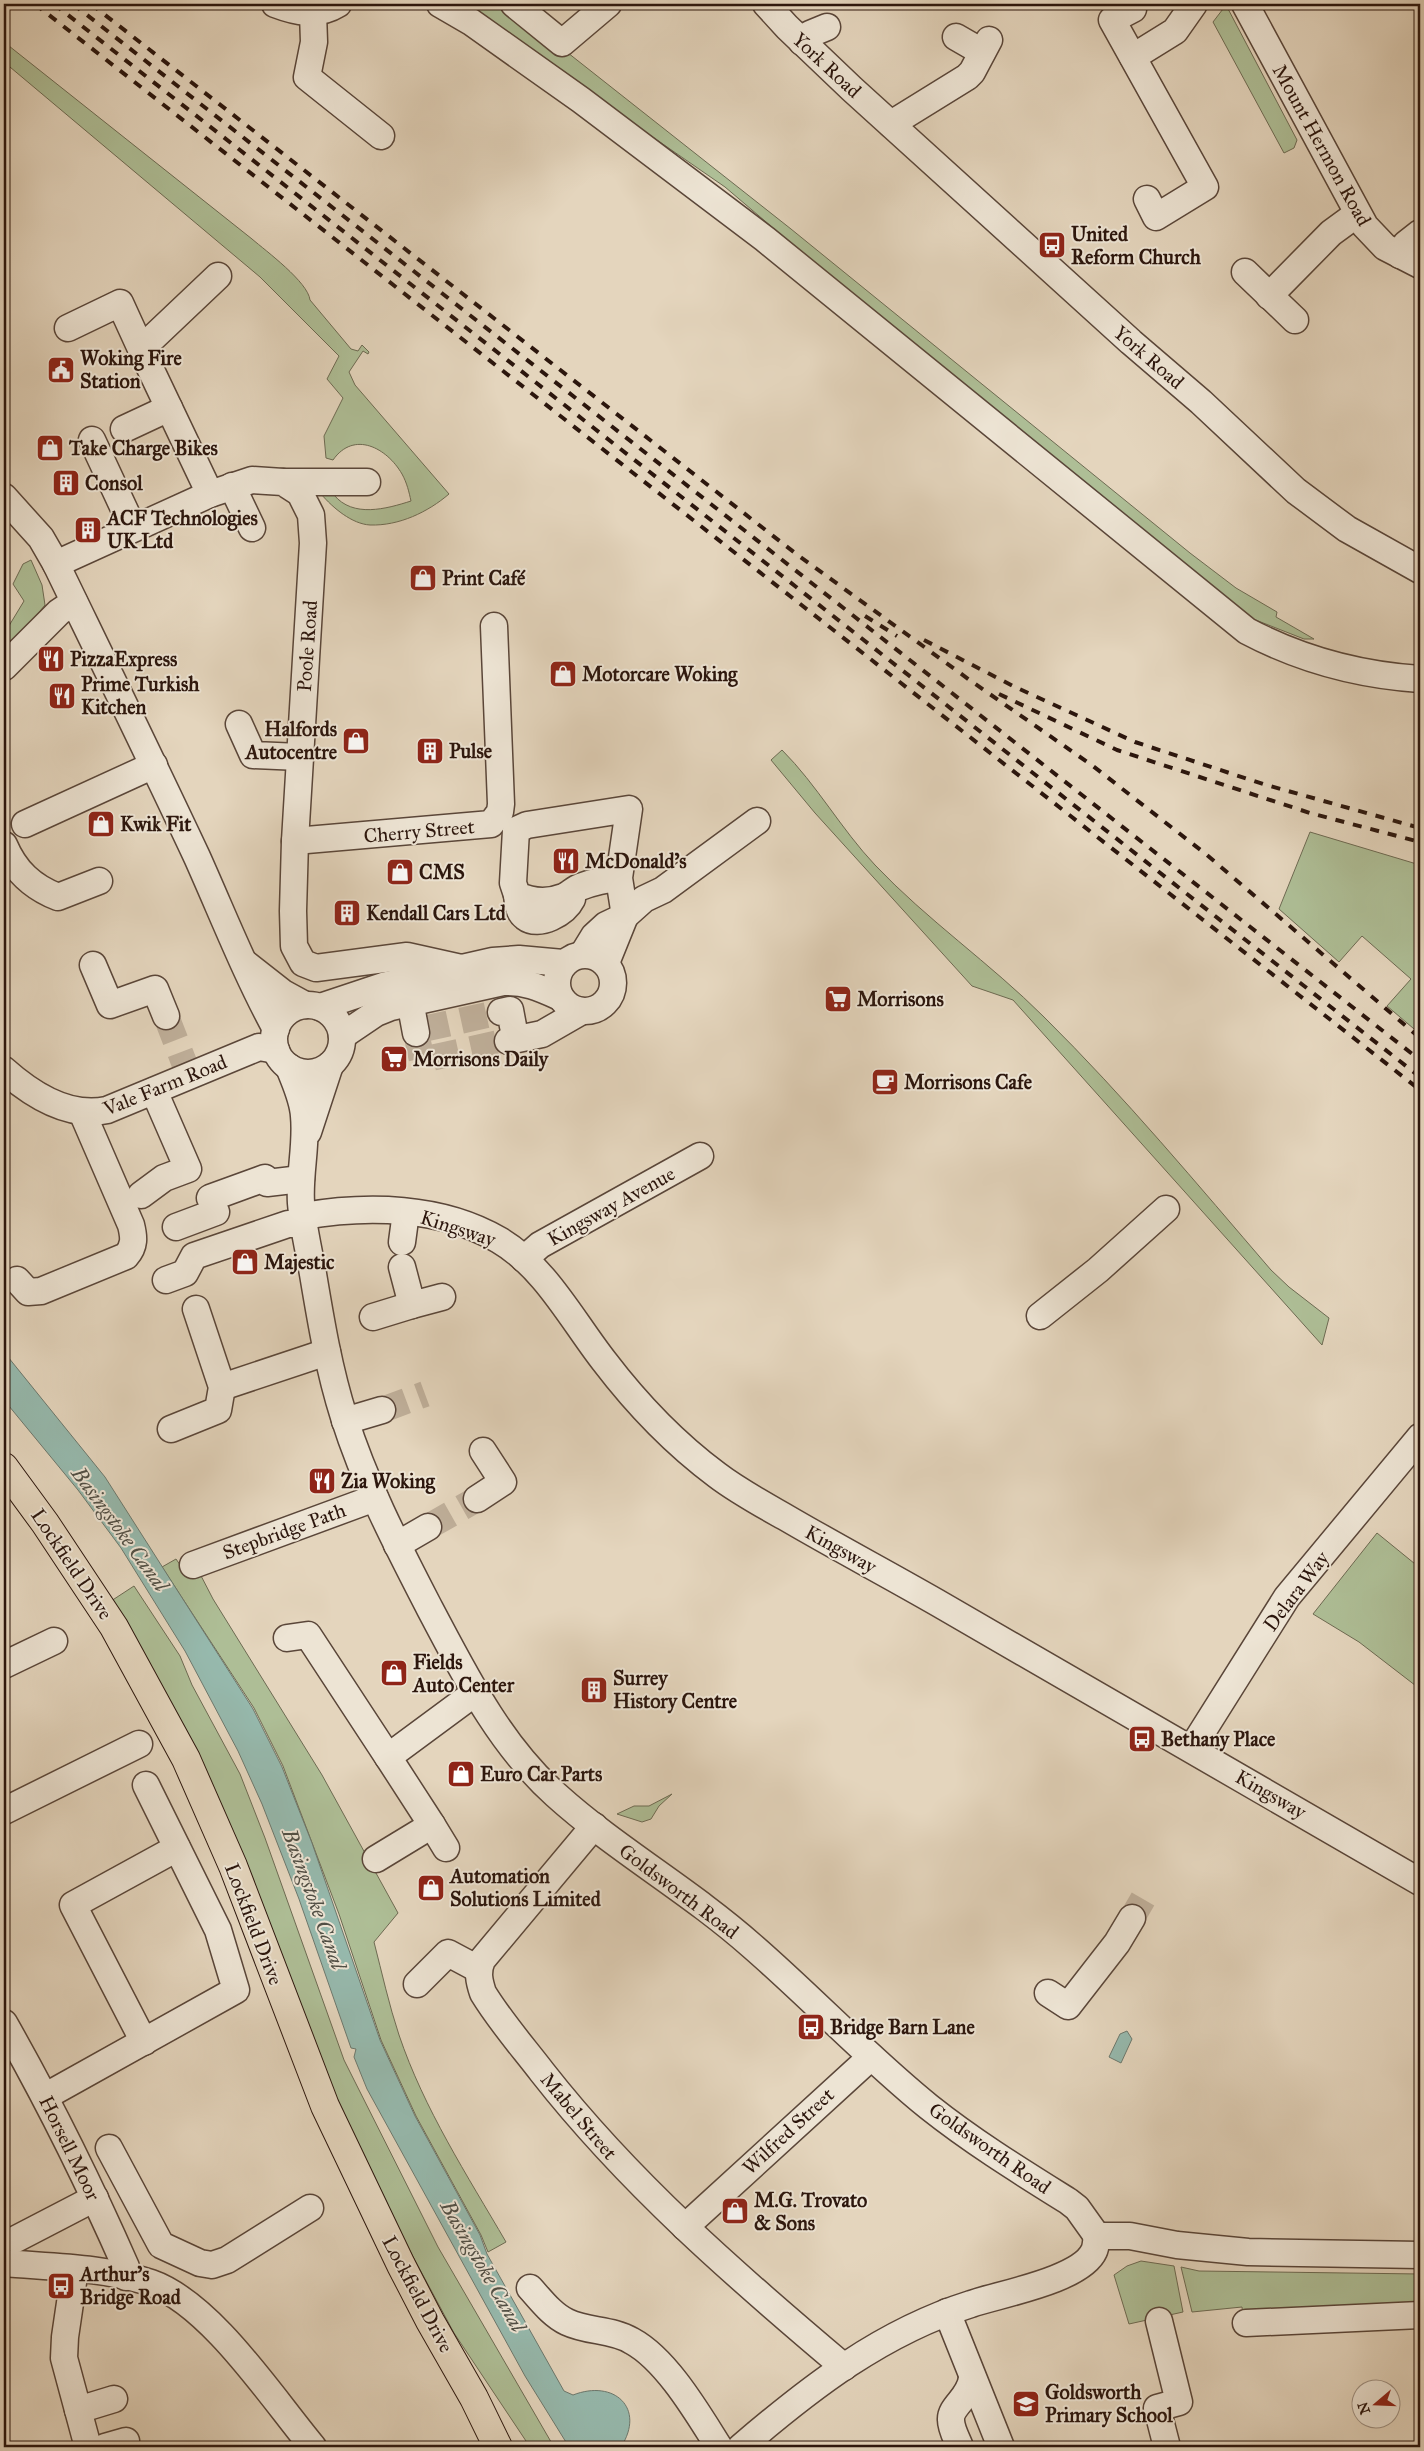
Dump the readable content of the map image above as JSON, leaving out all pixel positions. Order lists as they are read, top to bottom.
{
  "streets": {
    "main road": ["Lockfield Drive"],
    "street": [
      "York Road",
      "Mount Hermon Road",
      "Poole Road",
      "Cherry Street",
      "Vale Farm Road",
      "Kingsway Avenue",
      "Kingsway",
      "Stepbridge Path",
      "Delara Way",
      "Goldsworth Road",
      "Mabel Street",
      "Wilfred Street",
      "Horsell Moor"
    ]
  },
  "crossings": [
    ["Poole Road", "Cherry Street"],
    ["Vale Farm Road", "Goldsworth Road"],
    ["Kingsway Avenue", "Kingsway"],
    ["Kingsway", "Delara Way"],
    ["Kingsway", "Goldsworth Road"],
    ["Stepbridge Path", "Goldsworth Road"],
    ["Goldsworth Road", "Wilfred Street"],
    ["Mabel Street", "Wilfred Street"]
  ],
  "water": ["Basingstoke Canal"],
  "places": {
    "bus stop": [
      "United Reform Church",
      "Bethany Place",
      "Bridge Barn Lane",
      "Arthur's Bridge Road"
    ],
    "public building": ["Woking Fire Station"],
    "shop": [
      "Take Charge Bikes",
      "Print Café",
      "Motorcare Woking",
      "Halfords Autocentre",
      "Kwik Fit",
      "CMS",
      "Majestic",
      "Fields Auto Center",
      "Euro Car Parts",
      "Automation Solutions Limited",
      "M.G. Trovato & Sons"
    ],
    "building": [
      "Consol",
      "ACF Technologies UK Ltd",
      "Pulse",
      "Kendall Cars Ltd",
      "Surrey History Centre"
    ],
    "restaurant": [
      "PizzaExpress",
      "Prime Turkish Kitchen",
      "McDonald's",
      "Zia Woking"
    ],
    "supermarket": ["Morrisons", "Morrisons Daily"],
    "cafe": ["Morrisons Cafe"],
    "school or university": ["Goldsworth Primary School"]
  },
  "north": "left"
}
